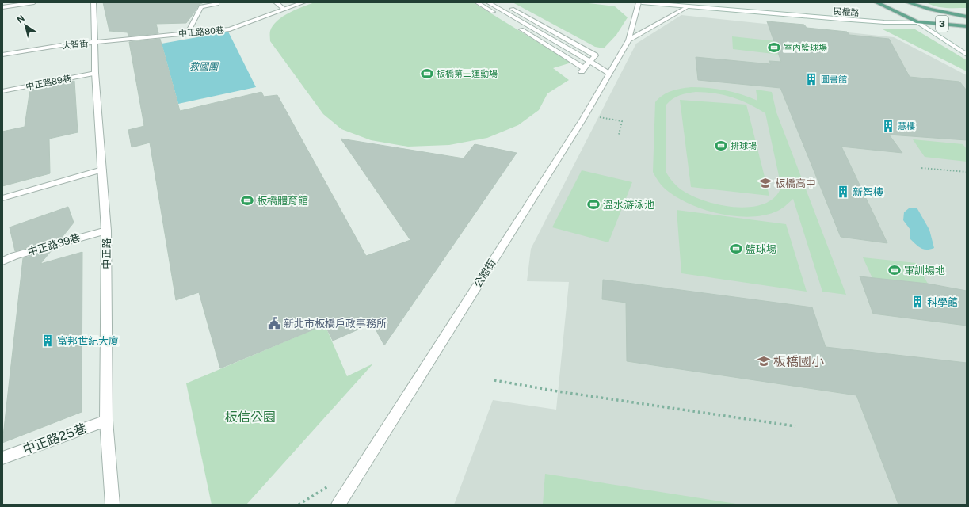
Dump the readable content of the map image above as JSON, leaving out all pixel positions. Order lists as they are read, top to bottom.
{
  "streets": {
    "main road": ["民權路", "3"],
    "street": [
      "中正路80巷",
      "大智街",
      "中正路89巷",
      "中正路39巷",
      "中正路",
      "公館街",
      "中正路25巷"
    ]
  },
  "crossings": [
    ["民權路", "3"],
    ["中正路80巷", "大智街"],
    ["中正路80巷", "中正路"],
    ["大智街", "中正路"],
    ["中正路89巷", "中正路"],
    ["中正路39巷", "中正路"],
    ["中正路", "中正路25巷"]
  ],
  "water": ["救國團"],
  "parks": ["板信公園"],
  "places": {
    "sports": [
      "室內籃球場",
      "板橋第二運動場",
      "排球場",
      "板橋體育館",
      "溫水游泳池",
      "籃球場",
      "軍訓場地"
    ],
    "building": [
      "圖書館",
      "慧樓",
      "新智樓",
      "科學館",
      "富邦世紀大廈"
    ],
    "school or university": ["板橋高中", "板橋國小"],
    "public building": ["新北市板橋戶政事務所"]
  },
  "north": "top left"
}
